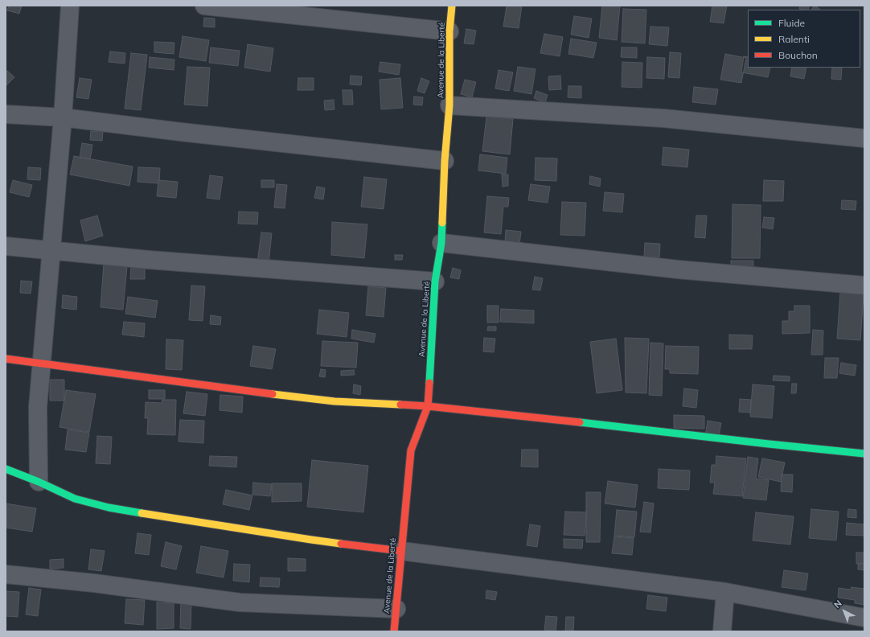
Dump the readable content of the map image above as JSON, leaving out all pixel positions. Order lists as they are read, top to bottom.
{
  "streets": {
    "street": ["Avenue de la Liberté"]
  },
  "legend": ["Fluide", "Ralenti", "Bouchon"],
  "north": "top left"
}
